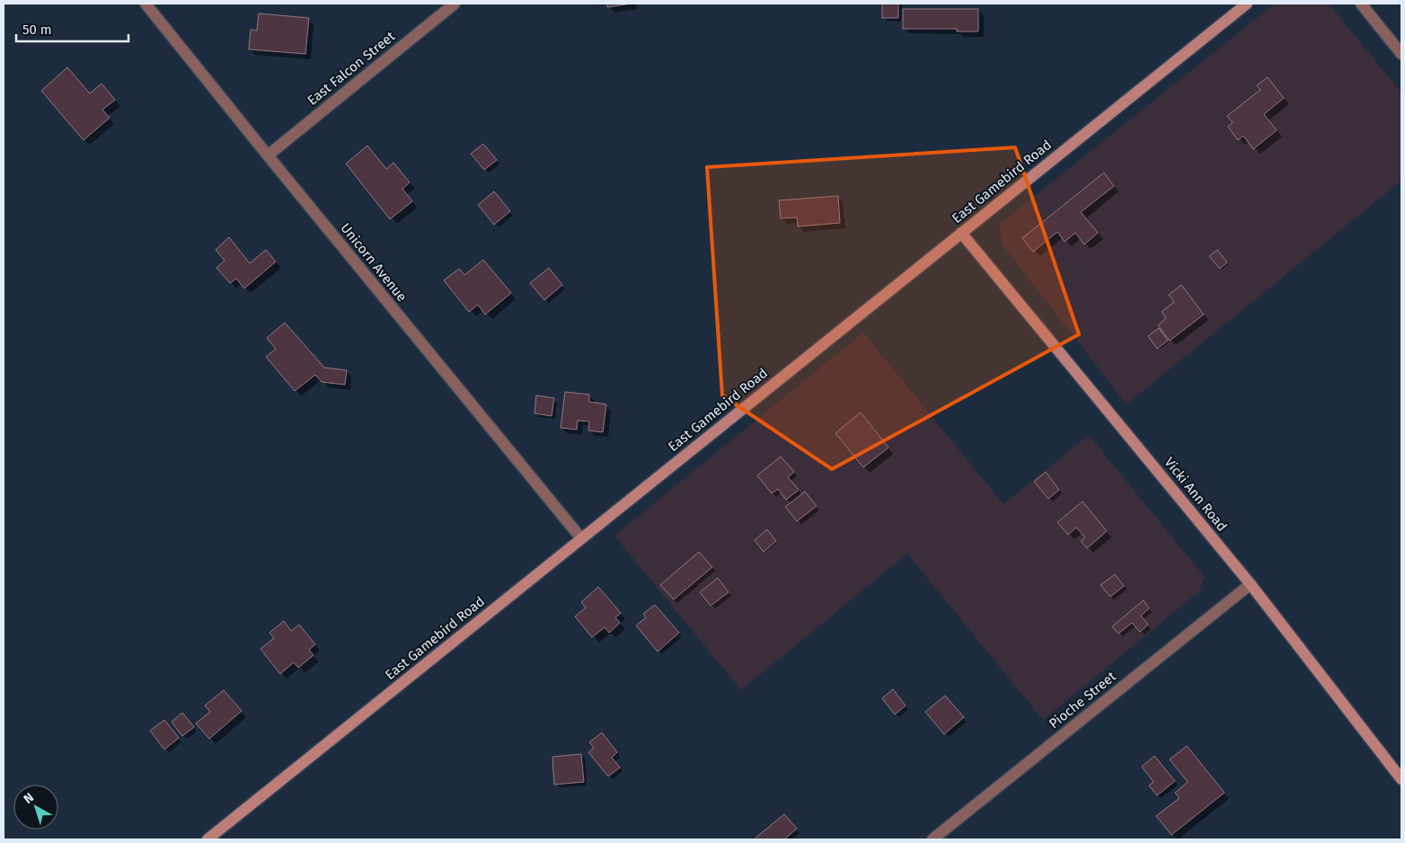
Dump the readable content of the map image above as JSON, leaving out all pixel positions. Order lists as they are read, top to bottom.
{
  "streets": {
    "main road": ["East Gamebird Road", "Vicki Ann Road"],
    "street": ["East Falcon Street", "Unicorn Avenue", "Pioche Street"]
  },
  "crossings": [
    ["East Falcon Street", "Unicorn Avenue"],
    ["East Gamebird Road", "Unicorn Avenue"],
    ["East Gamebird Road", "Vicki Ann Road"],
    ["Vicki Ann Road", "Pioche Street"]
  ],
  "scale_bar": "50 m",
  "north": "top left"
}
